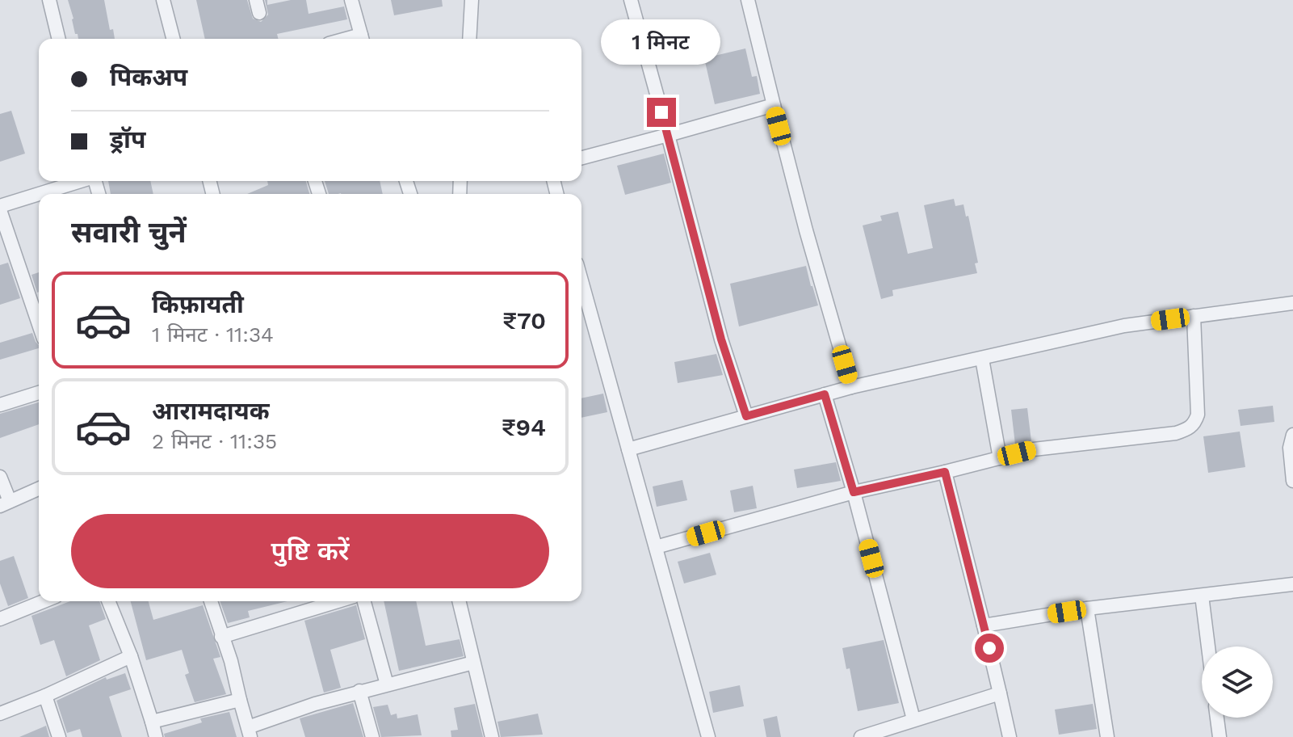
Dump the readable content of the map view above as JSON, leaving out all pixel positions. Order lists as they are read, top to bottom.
{
  "page": {
    "bubble": "1 मिनट",
    "banner": ["पिकअप", "ड्रॉप"],
    "heading": "सवारी चुनें",
    "list": [
      {
        "name": "किफ़ायती",
        "note": "1 मिनट · 11:34",
        "value": "₹70"
      },
      {
        "name": "आरामदायक",
        "note": "2 मिनट · 11:35",
        "value": "₹94"
      }
    ],
    "buttons": "पुष्टि करें"
  }
}
